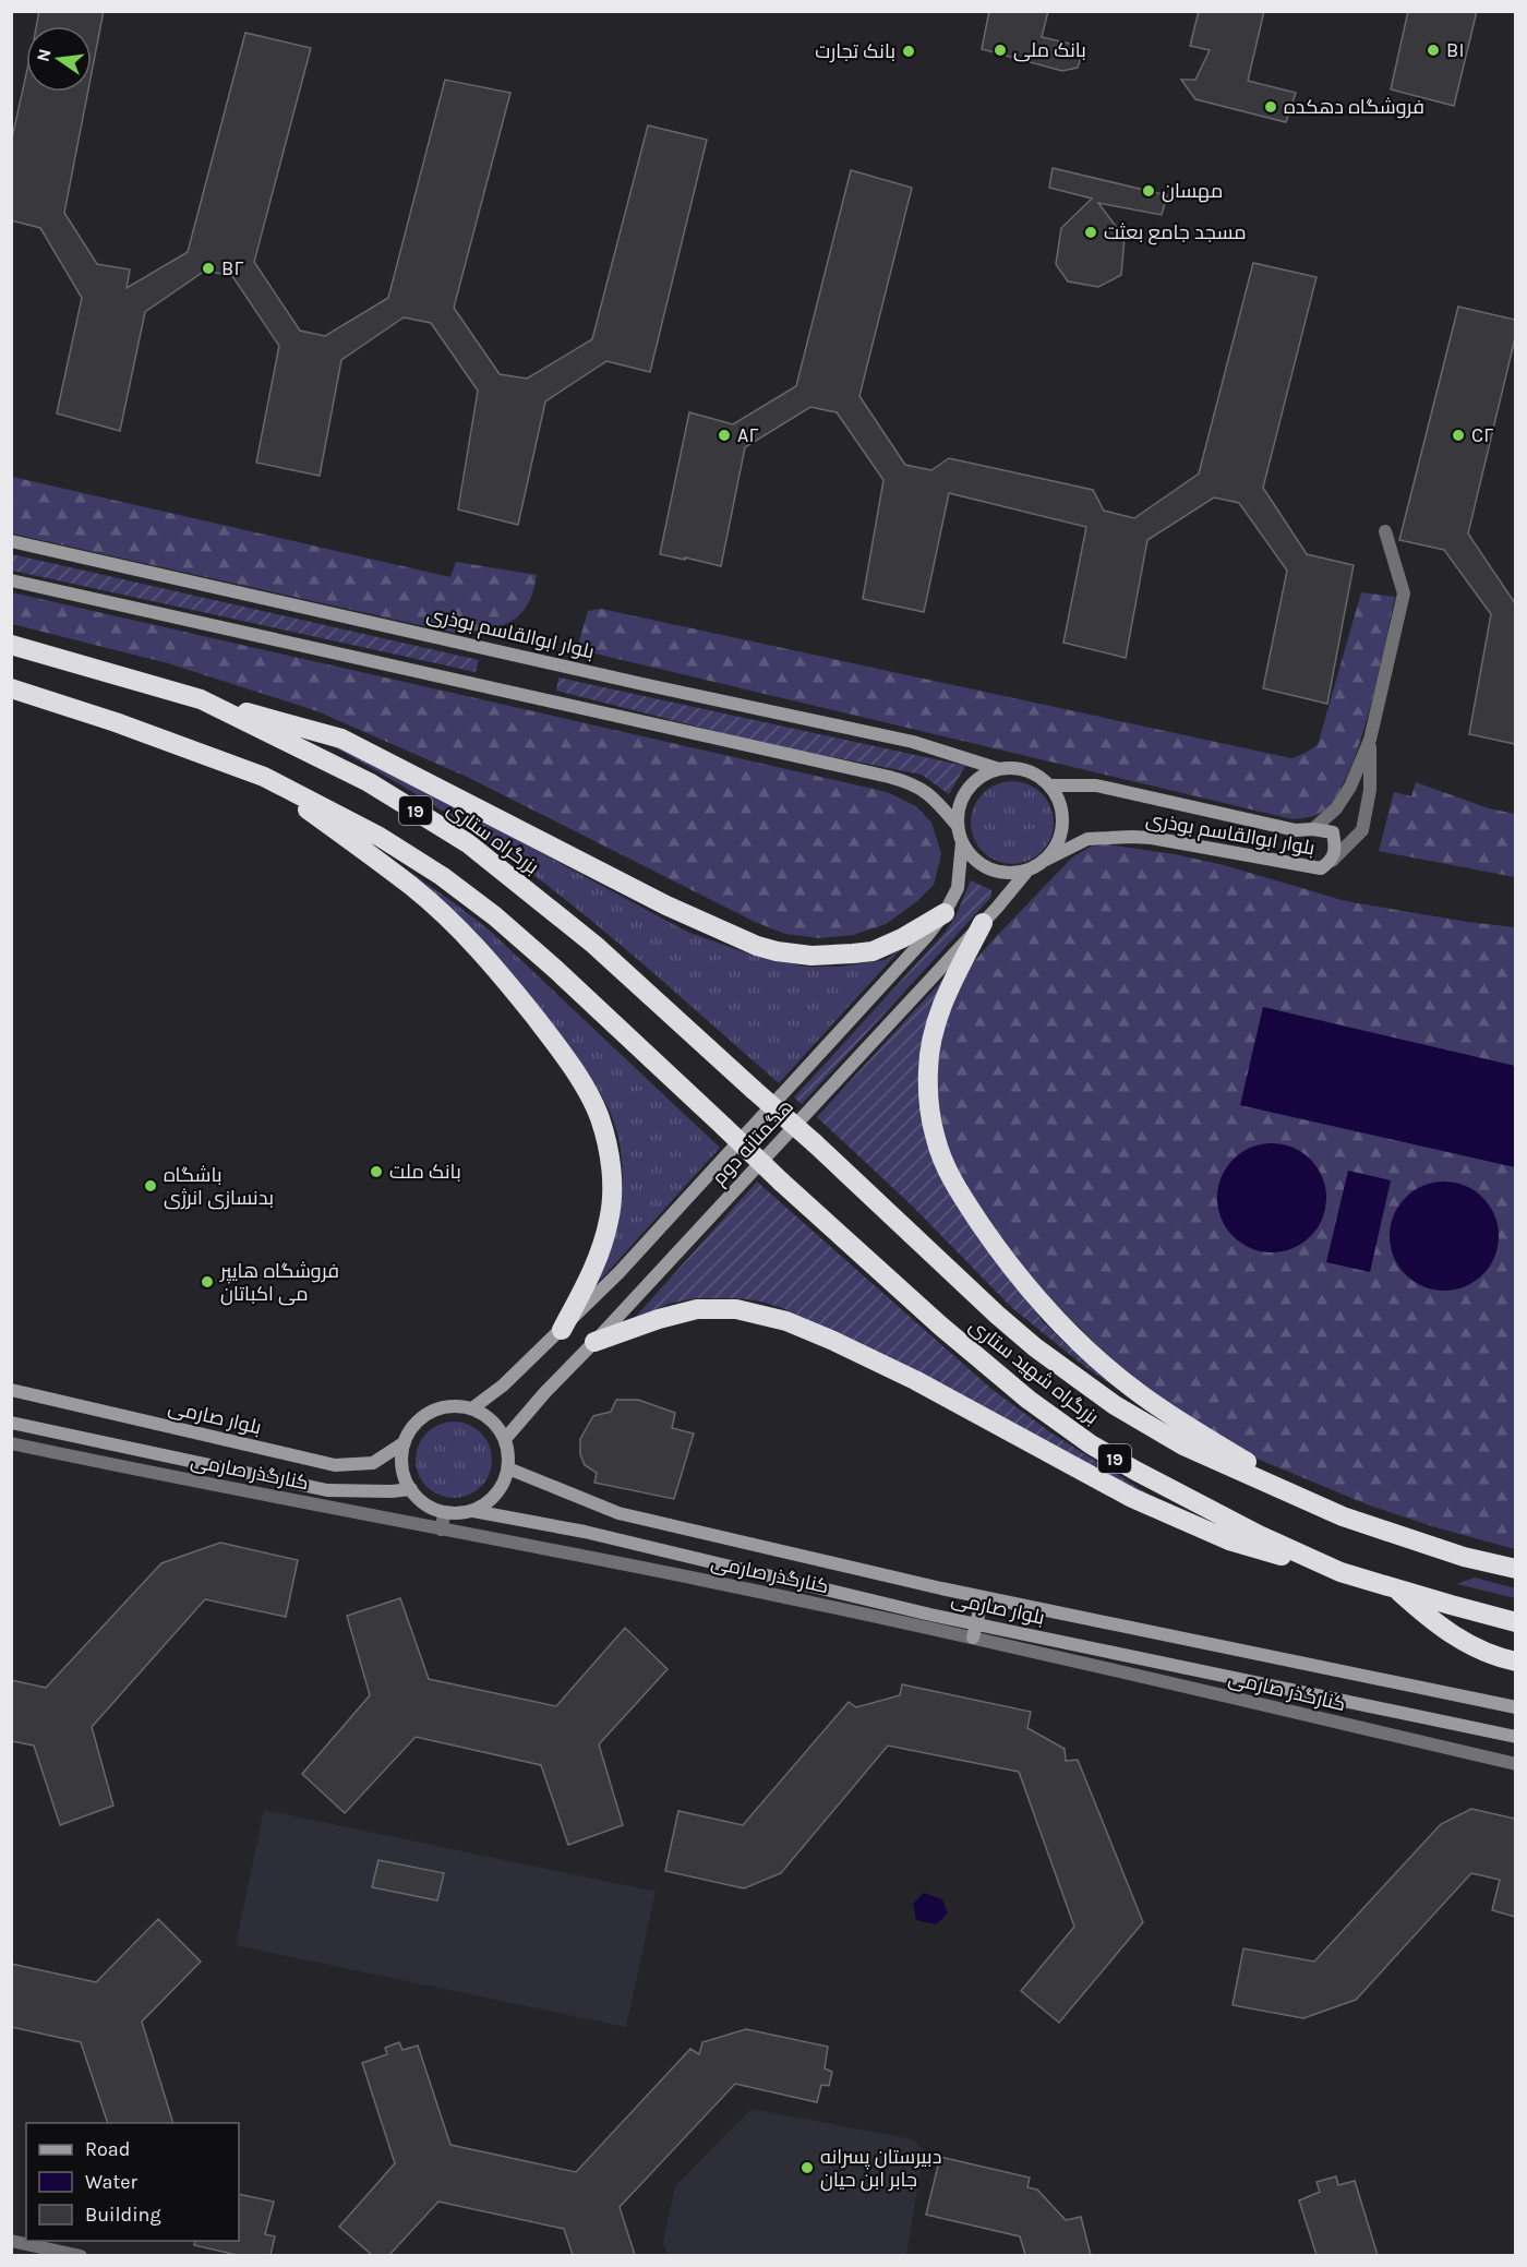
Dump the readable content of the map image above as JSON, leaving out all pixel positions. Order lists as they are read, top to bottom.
{
  "streets": {
    "highway": ["19", "بزرگراه ستاری", "بزرگراه شهید ستاری"],
    "main road": ["بلوار ابوالقاسم بوذری", "هگمتانه دوم", "بلوار صارمی"],
    "street": ["کنارگذر صارمی"]
  },
  "crossings": [
    ["بلوار ابوالقاسم بوذری", "هگمتانه دوم"],
    ["19", "بزرگراه شهید ستاری"],
    ["بزرگراه ستاری", "بزرگراه شهید ستاری"],
    ["هگمتانه دوم", "بلوار صارمی"]
  ],
  "places": [
    "بانک ملی",
    "B۱",
    "بانک تجارت",
    "فروشگاه دهکده",
    "مهسان",
    "مسجد جامع بعثت",
    "B۲",
    "A۲",
    "C۲",
    "بانک ملت",
    "باشگاه بدنسازی انرژی",
    "فروشگاه هایپر می اکباتان",
    "دبیرستان پسرانه جابر ابن حیان"
  ],
  "legend": ["Road", "Water", "Building"],
  "north": "left"
}
